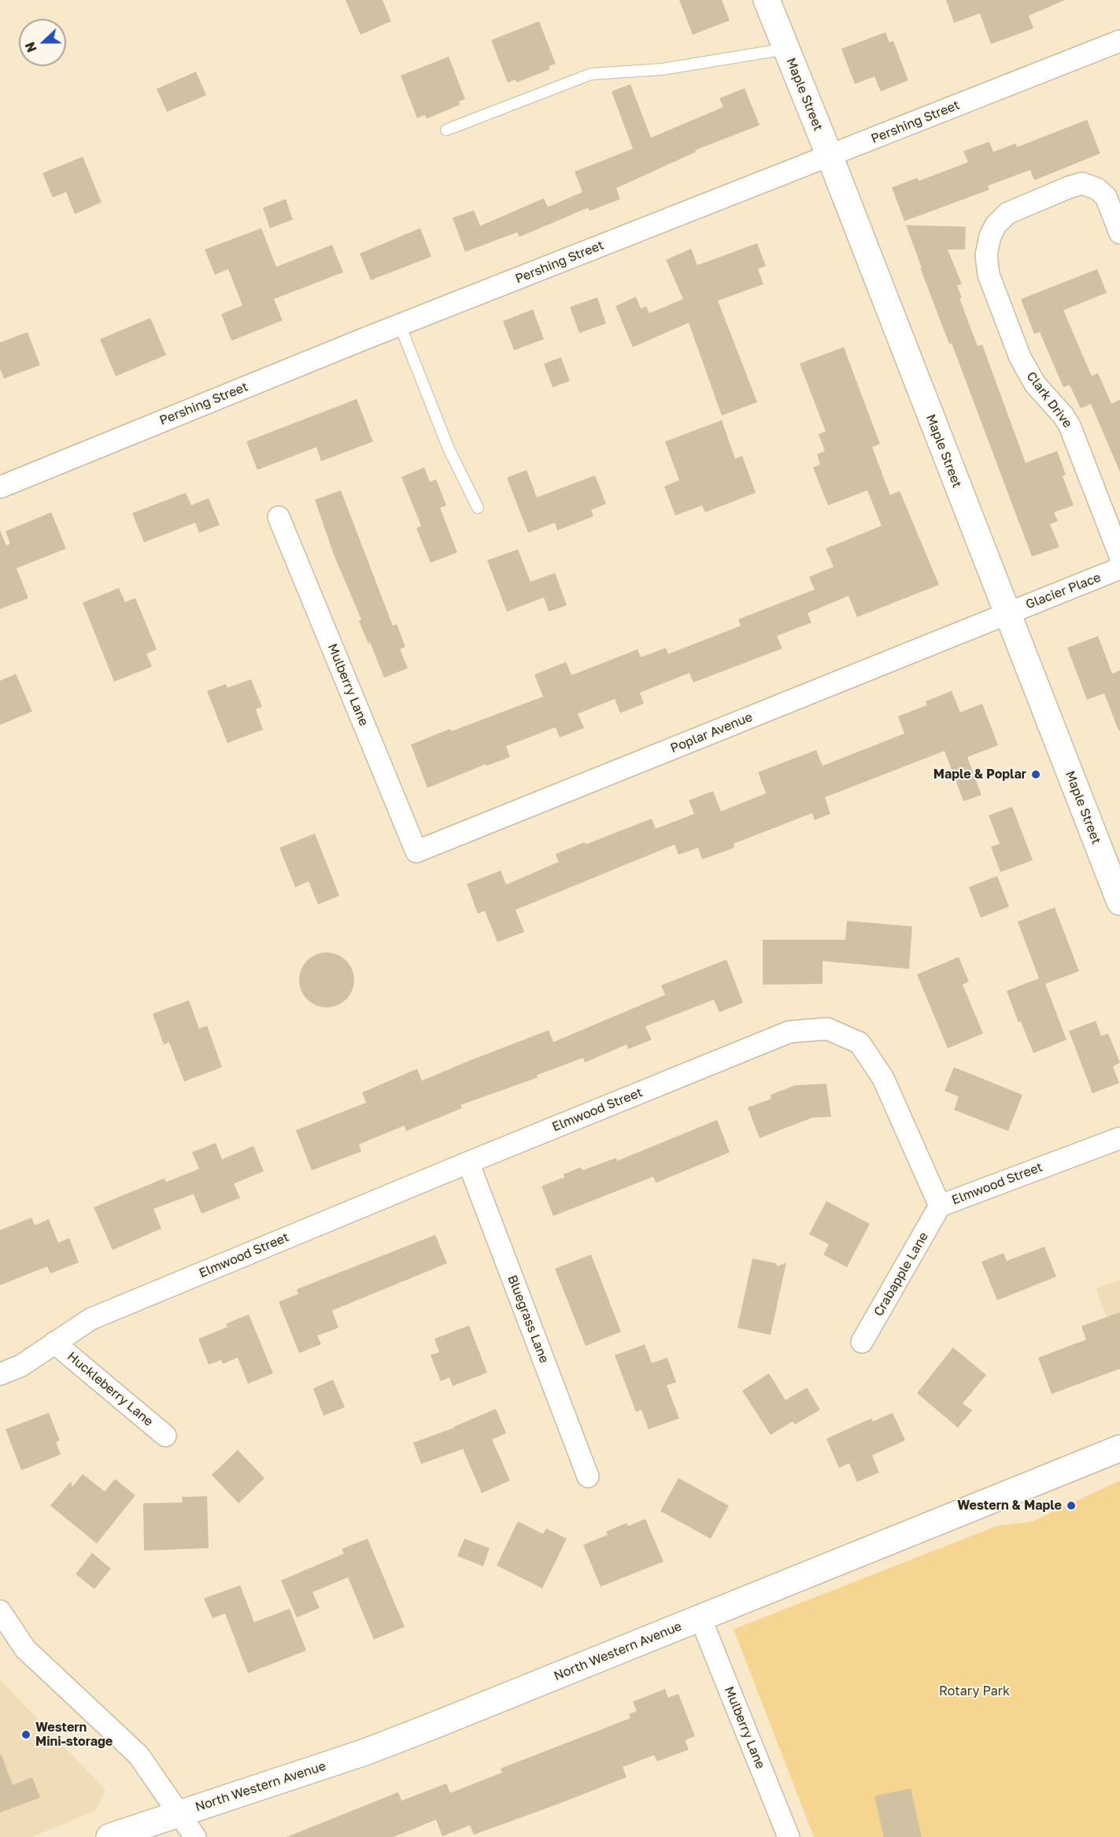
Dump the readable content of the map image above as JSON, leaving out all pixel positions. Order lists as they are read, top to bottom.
{
  "streets": {
    "main road": ["Maple Street", "North Western Avenue"],
    "street": [
      "Pershing Street",
      "Clark Drive",
      "Glacier Place",
      "Mulberry Lane",
      "Poplar Avenue",
      "Elmwood Street",
      "Crabapple Lane",
      "Bluegrass Lane",
      "Huckleberry Lane"
    ]
  },
  "crossings": [
    ["Maple Street", "Pershing Street"],
    ["Maple Street", "Glacier Place"],
    ["Maple Street", "Poplar Avenue"],
    ["Glacier Place", "Poplar Avenue"],
    ["Mulberry Lane", "Poplar Avenue"],
    ["Mulberry Lane", "North Western Avenue"],
    ["Elmwood Street", "Crabapple Lane"],
    ["Elmwood Street", "Bluegrass Lane"],
    ["Elmwood Street", "Huckleberry Lane"]
  ],
  "parks": ["Rotary Park"],
  "places": ["Maple & Poplar", "Western & Maple", "Western Mini-storage"],
  "north": "left"
}
